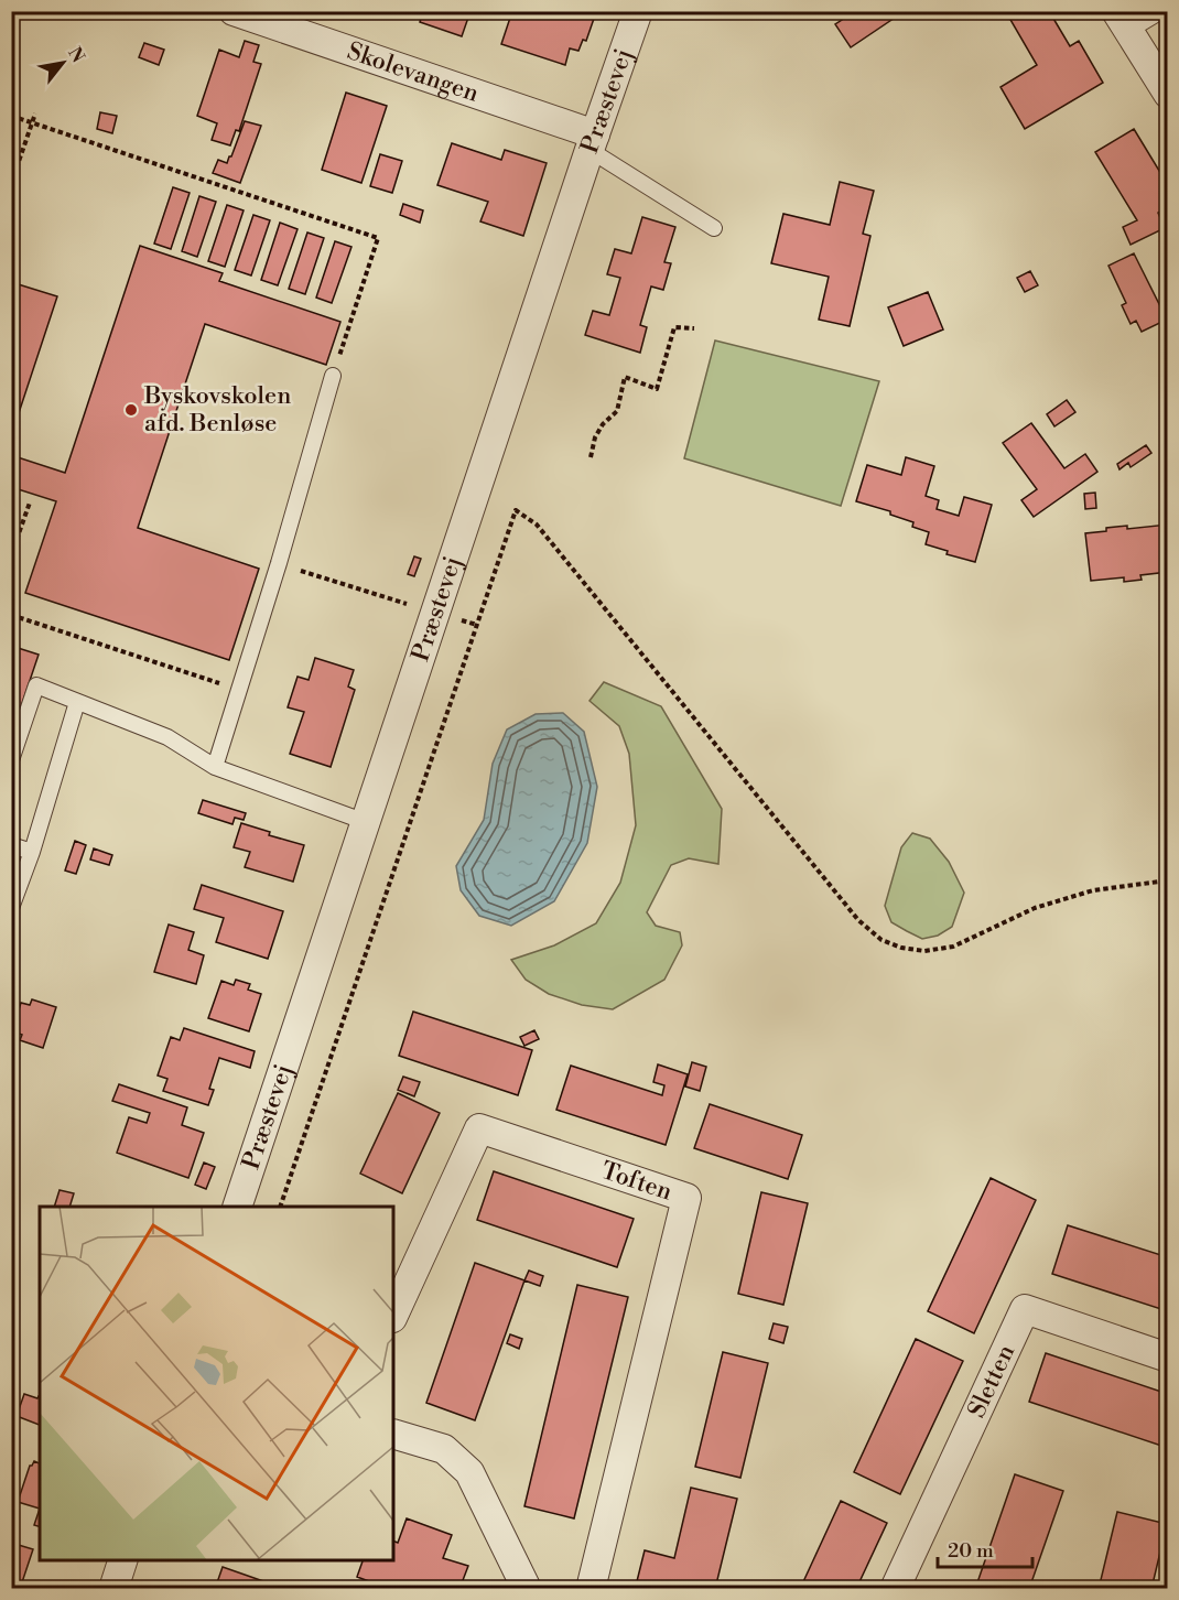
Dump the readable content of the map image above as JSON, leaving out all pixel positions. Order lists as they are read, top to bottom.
{
  "streets": {
    "street": [
      "Skolevangen",
      "Præstevej",
      "Toften",
      "Sletten"
    ]
  },
  "crossings": [
    ["Skolevangen", "Præstevej"]
  ],
  "places": ["Byskovskolen afd. Benløse"],
  "scale_bar": "20 m",
  "north": "top right"
}
